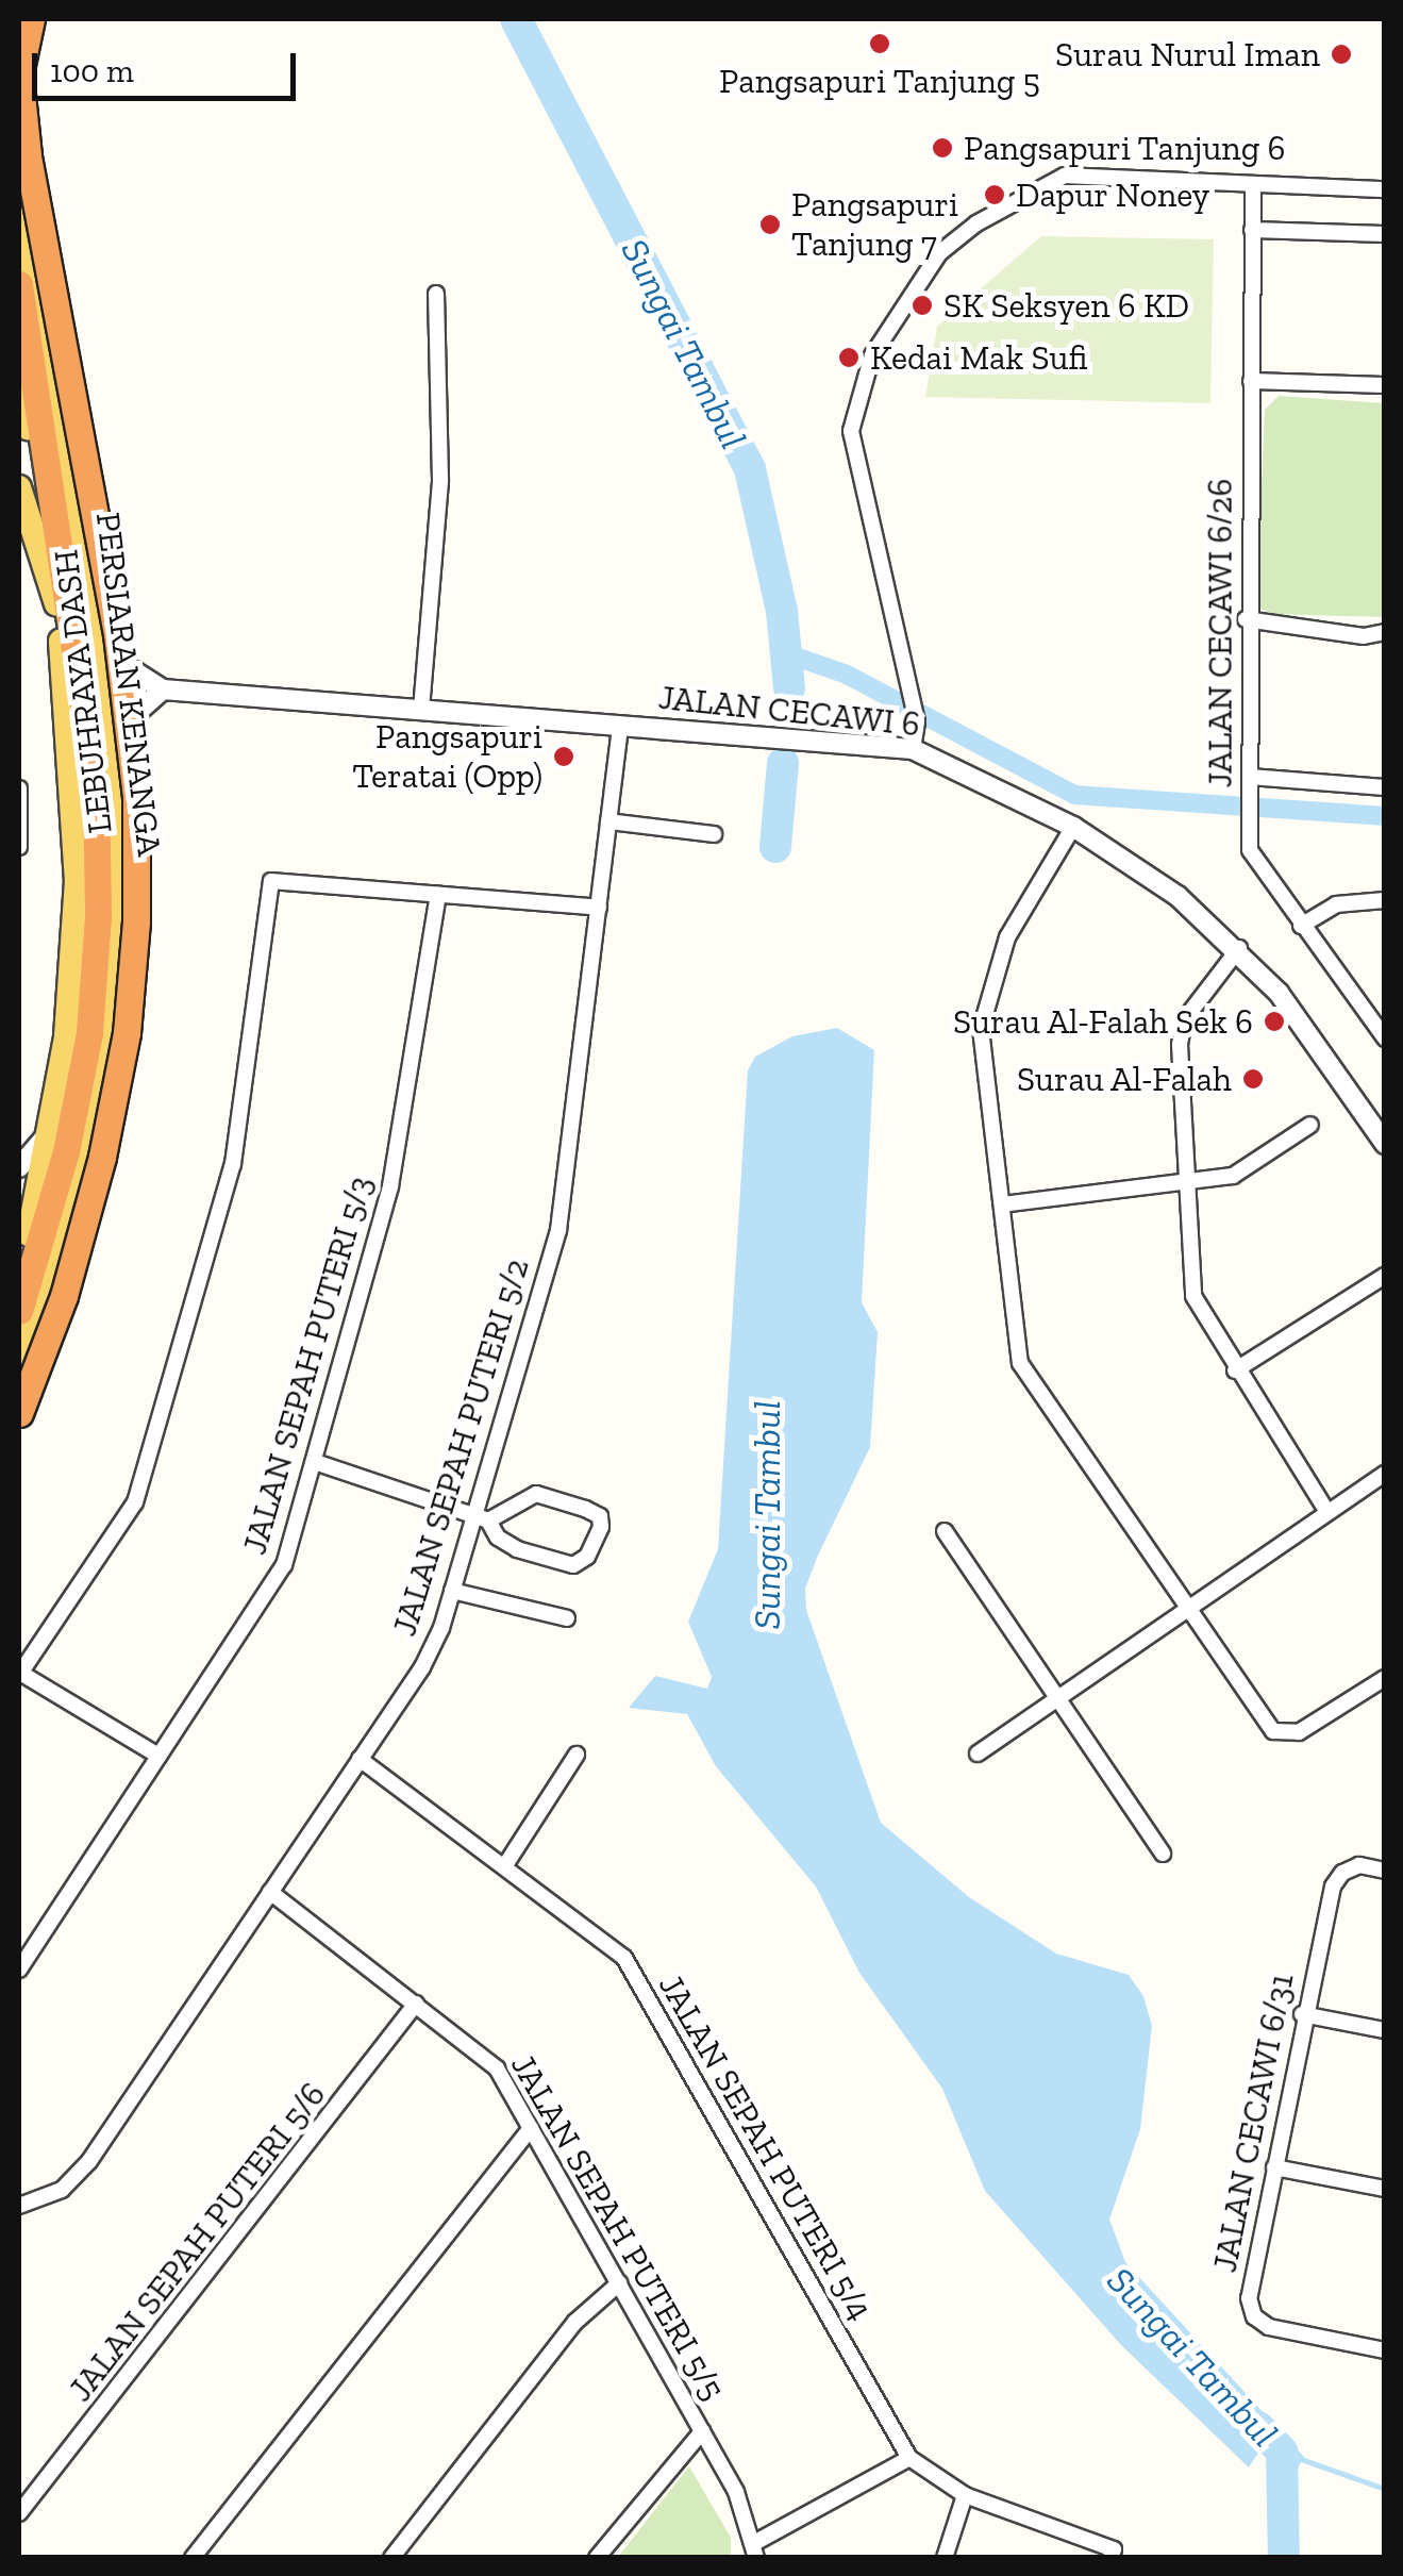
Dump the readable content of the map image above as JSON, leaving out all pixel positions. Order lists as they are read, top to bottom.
{
  "streets": {
    "highway": ["LEBUHRAYA DASH"],
    "main road": ["PERSIARAN KENANGA"],
    "street": [
      "JALAN CECAWI 6/26",
      "JALAN CECAWI 6",
      "JALAN SEPAH PUTERI 5/3",
      "JALAN SEPAH PUTERI 5/2",
      "JALAN CECAWI 6/31",
      "JALAN SEPAH PUTERI 5/4",
      "JALAN SEPAH PUTERI 5/5",
      "JALAN SEPAH PUTERI 5/6"
    ]
  },
  "crossings": [
    ["JALAN CECAWI 6", "JALAN SEPAH PUTERI 5/2"],
    ["JALAN SEPAH PUTERI 5/2", "JALAN SEPAH PUTERI 5/4"],
    ["JALAN SEPAH PUTERI 5/2", "JALAN SEPAH PUTERI 5/5"],
    ["JALAN SEPAH PUTERI 5/5", "JALAN SEPAH PUTERI 5/6"]
  ],
  "water": ["Sungai Tambul"],
  "places": [
    "Pangsapuri Tanjung 5",
    "Surau Nurul Iman",
    "Pangsapuri Tanjung 6",
    "Dapur Noney",
    "Pangsapuri Tanjung 7",
    "SK Seksyen 6 KD",
    "Kedai Mak Sufi",
    "Pangsapuri Teratai (Opp)",
    "Surau Al-Falah Sek 6",
    "Surau Al-Falah"
  ],
  "scale_bar": "100 m"
}
